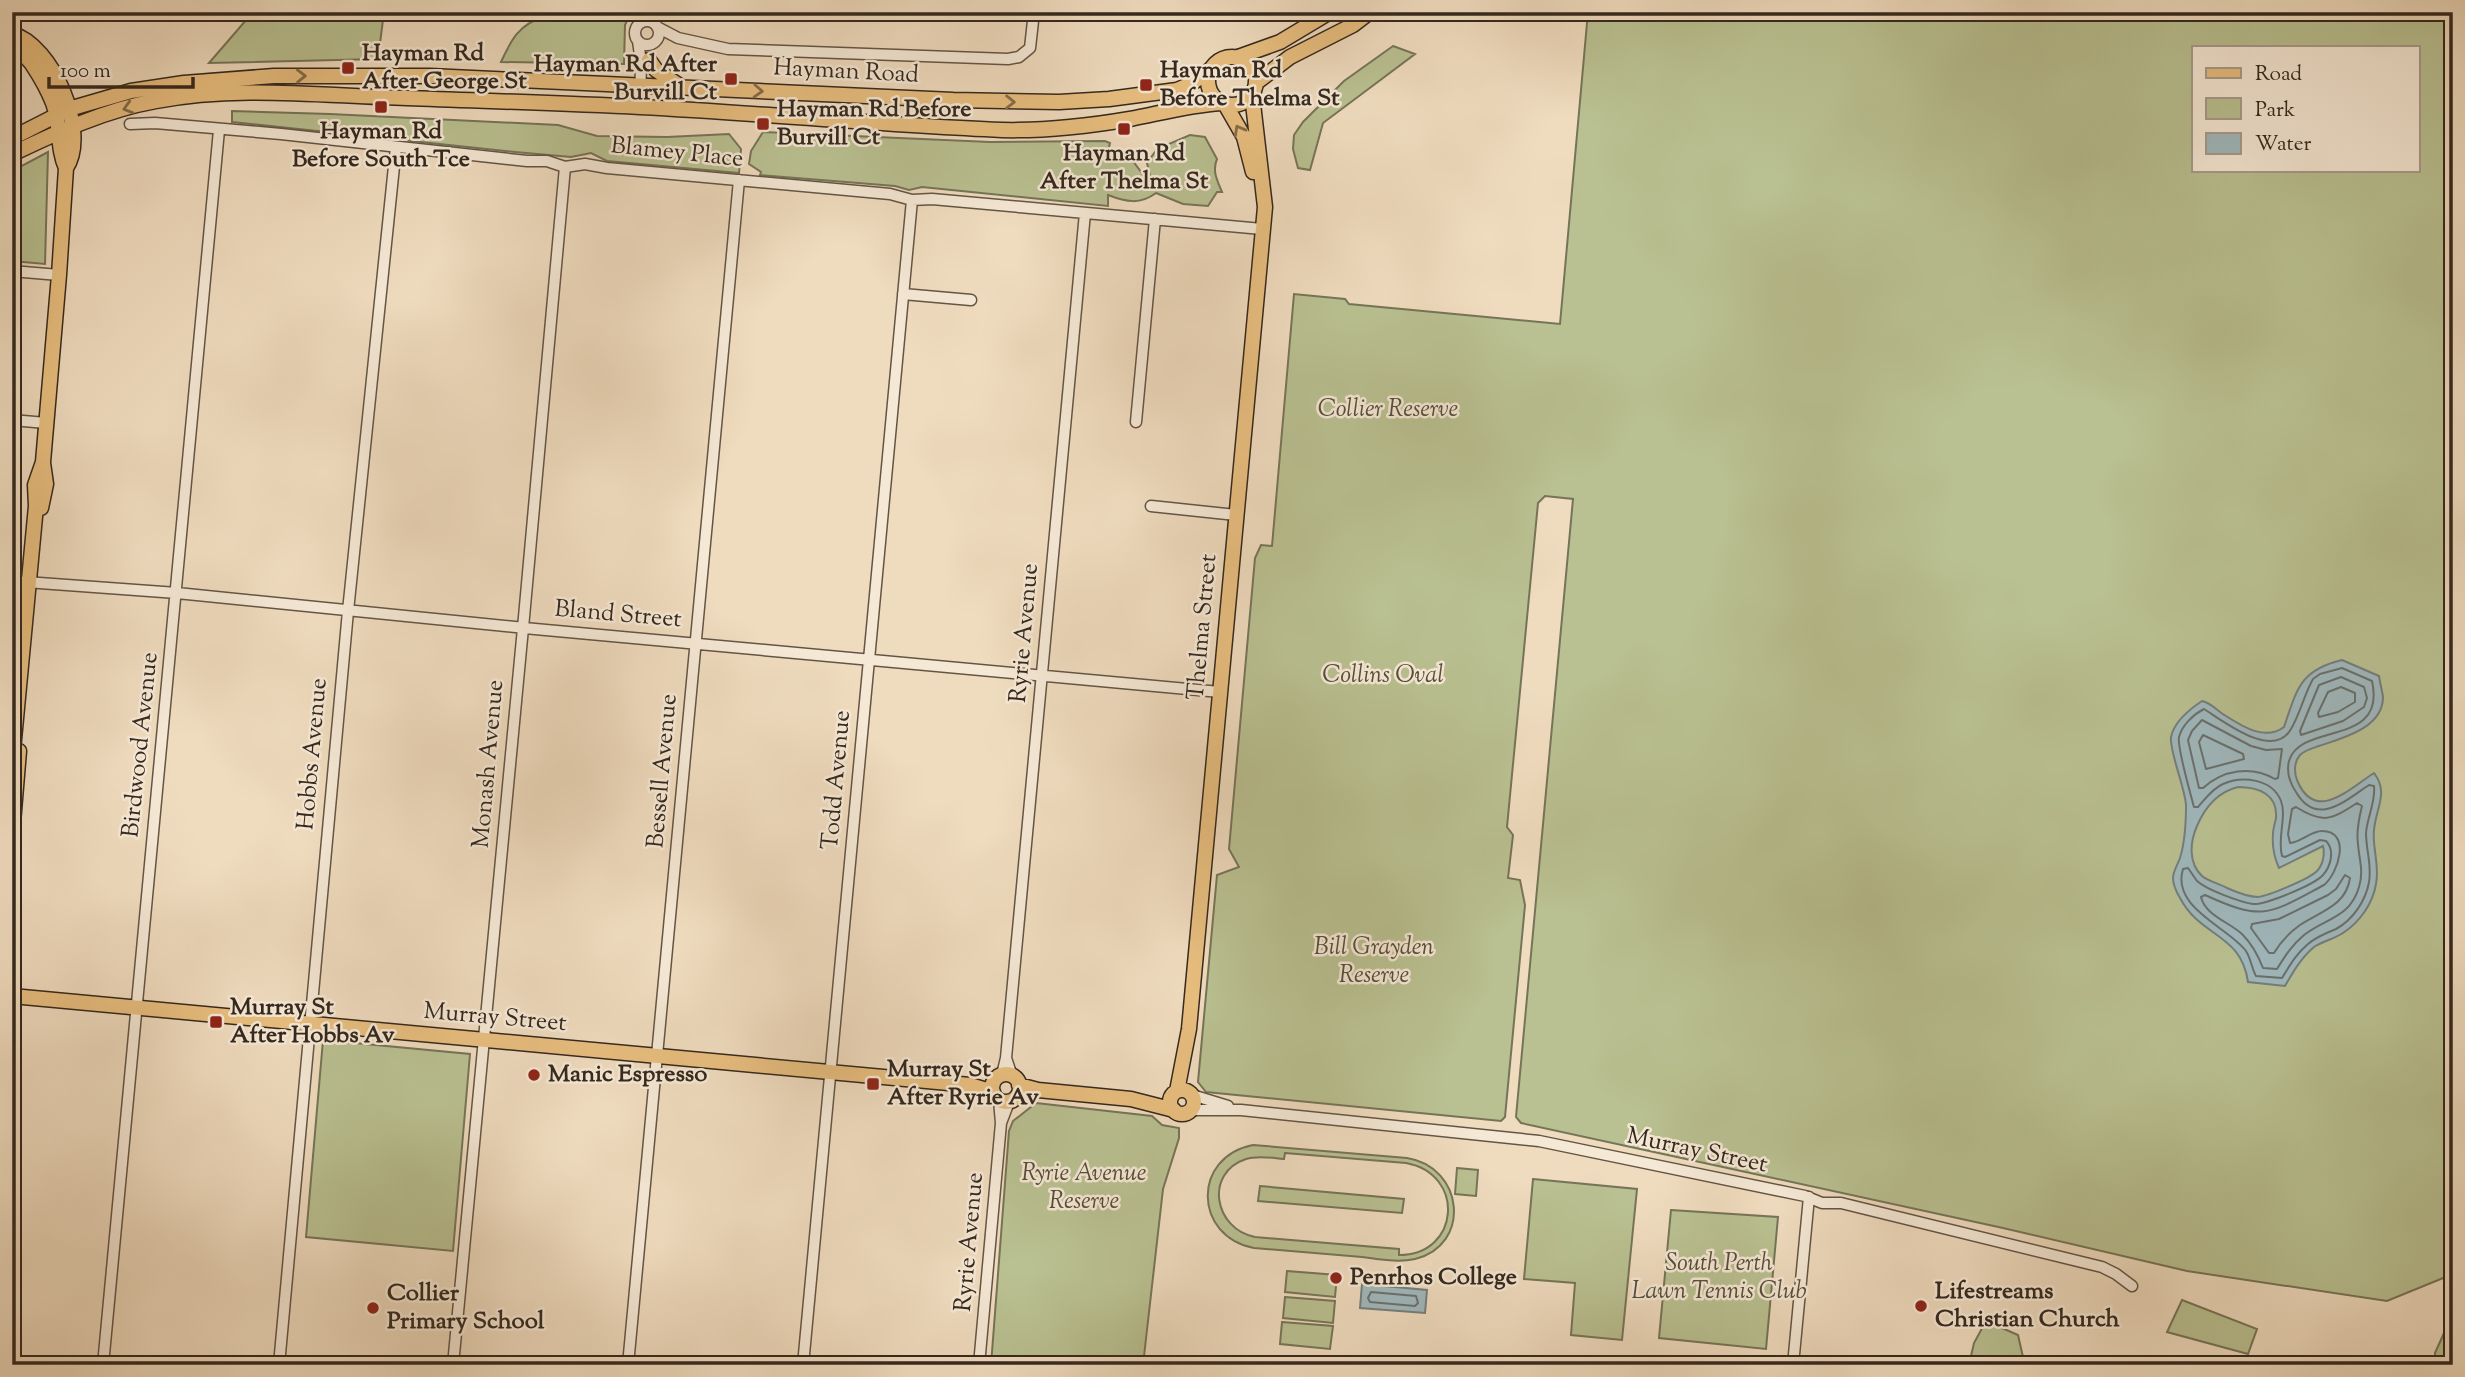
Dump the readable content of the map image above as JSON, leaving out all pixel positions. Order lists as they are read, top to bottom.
{
  "streets": {
    "main road": ["Hayman Road", "Thelma Street", "Murray Street"],
    "street": [
      "Blamey Place",
      "Bland Street",
      "Ryrie Avenue",
      "Birdwood Avenue",
      "Hobbs Avenue",
      "Monash Avenue",
      "Bessell Avenue",
      "Todd Avenue"
    ]
  },
  "crossings": [
    ["Hayman Road", "Thelma Street"],
    ["Blamey Place", "Thelma Street"],
    ["Blamey Place", "Ryrie Avenue"],
    ["Blamey Place", "Birdwood Avenue"],
    ["Blamey Place", "Hobbs Avenue"],
    ["Blamey Place", "Monash Avenue"],
    ["Blamey Place", "Bessell Avenue"],
    ["Blamey Place", "Todd Avenue"],
    ["Bland Street", "Thelma Street"],
    ["Bland Street", "Ryrie Avenue"],
    ["Bland Street", "Birdwood Avenue"],
    ["Bland Street", "Hobbs Avenue"],
    ["Bland Street", "Monash Avenue"],
    ["Bland Street", "Bessell Avenue"],
    ["Bland Street", "Todd Avenue"],
    ["Thelma Street", "Murray Street"],
    ["Ryrie Avenue", "Murray Street"],
    ["Birdwood Avenue", "Murray Street"],
    ["Hobbs Avenue", "Murray Street"],
    ["Monash Avenue", "Murray Street"],
    ["Bessell Avenue", "Murray Street"],
    ["Todd Avenue", "Murray Street"]
  ],
  "parks": [
    "Collier Reserve",
    "Collins Oval",
    "Bill Grayden Reserve",
    "Ryrie Avenue Reserve",
    "South Perth Lawn Tennis Club"
  ],
  "places": {
    "transit": [
      "Hayman Rd After George St",
      "Hayman Rd After Burvill Ct",
      "Hayman Rd Before Thelma St",
      "Hayman Rd Before South Tce",
      "Hayman Rd Before Burvill Ct",
      "Hayman Rd After Thelma St",
      "Murray St After Hobbs Av",
      "Murray St After Ryrie Av"
    ],
    "other": [
      "Manic Espresso",
      "Penrhos College",
      "Lifestreams Christian Church",
      "Collier Primary School"
    ]
  },
  "legend": ["Road", "Park", "Water"],
  "scale_bar": "100 m"
}
